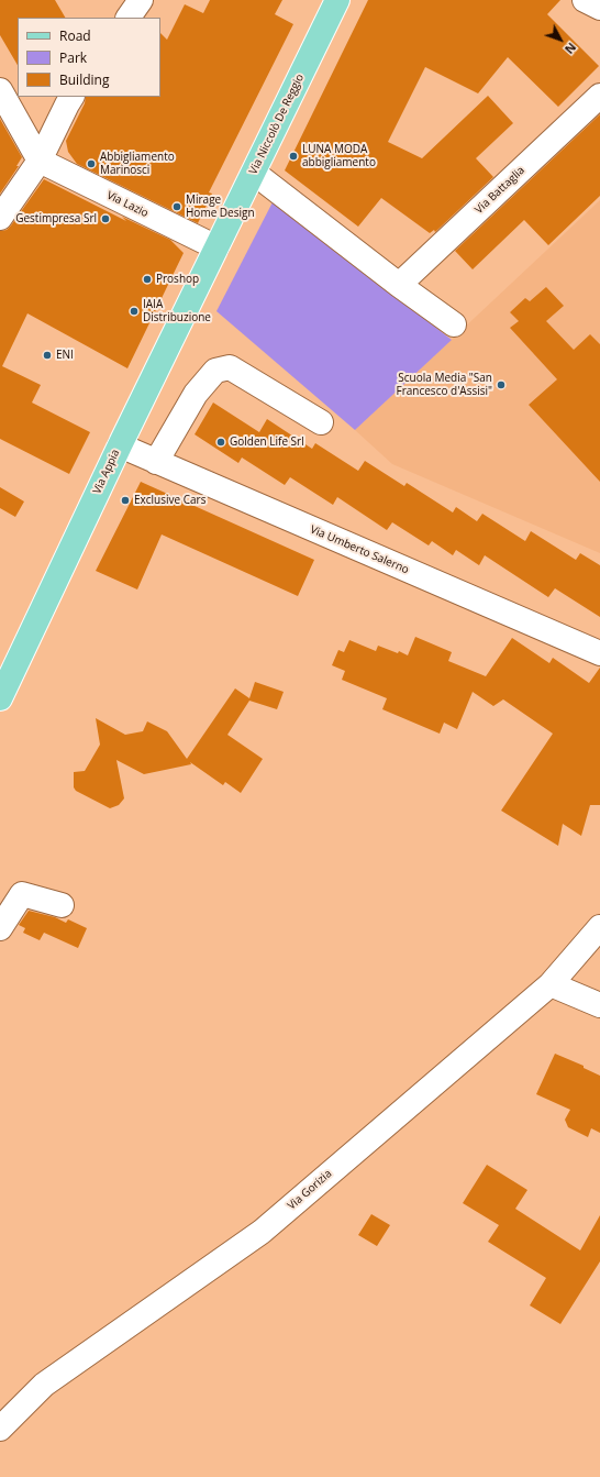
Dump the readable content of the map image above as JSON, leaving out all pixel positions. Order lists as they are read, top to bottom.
{
  "streets": {
    "main road": ["Via Niccolò De Reggio", "Via Appia"],
    "street": [
      "Via Battaglia",
      "Via Lazio",
      "Via Umberto Salerno",
      "Via Gorizia"
    ]
  },
  "crossings": [
    ["Via Niccolò De Reggio", "Via Lazio"],
    ["Via Niccolò De Reggio", "Via Appia"],
    ["Via Lazio", "Via Appia"],
    ["Via Appia", "Via Umberto Salerno"]
  ],
  "places": [
    "LUNA MODA abbigliamento",
    "Abbigliamento Marinosci",
    "Mirage Home Design",
    "Gestimpresa Srl",
    "Proshop",
    "IAIA Distribuzione",
    "ENI",
    "Scuola Media \"San Francesco d'Assisi\"",
    "Golden Life Srl",
    "Exclusive Cars"
  ],
  "legend": ["Road", "Park", "Building"],
  "north": "bottom right"
}
